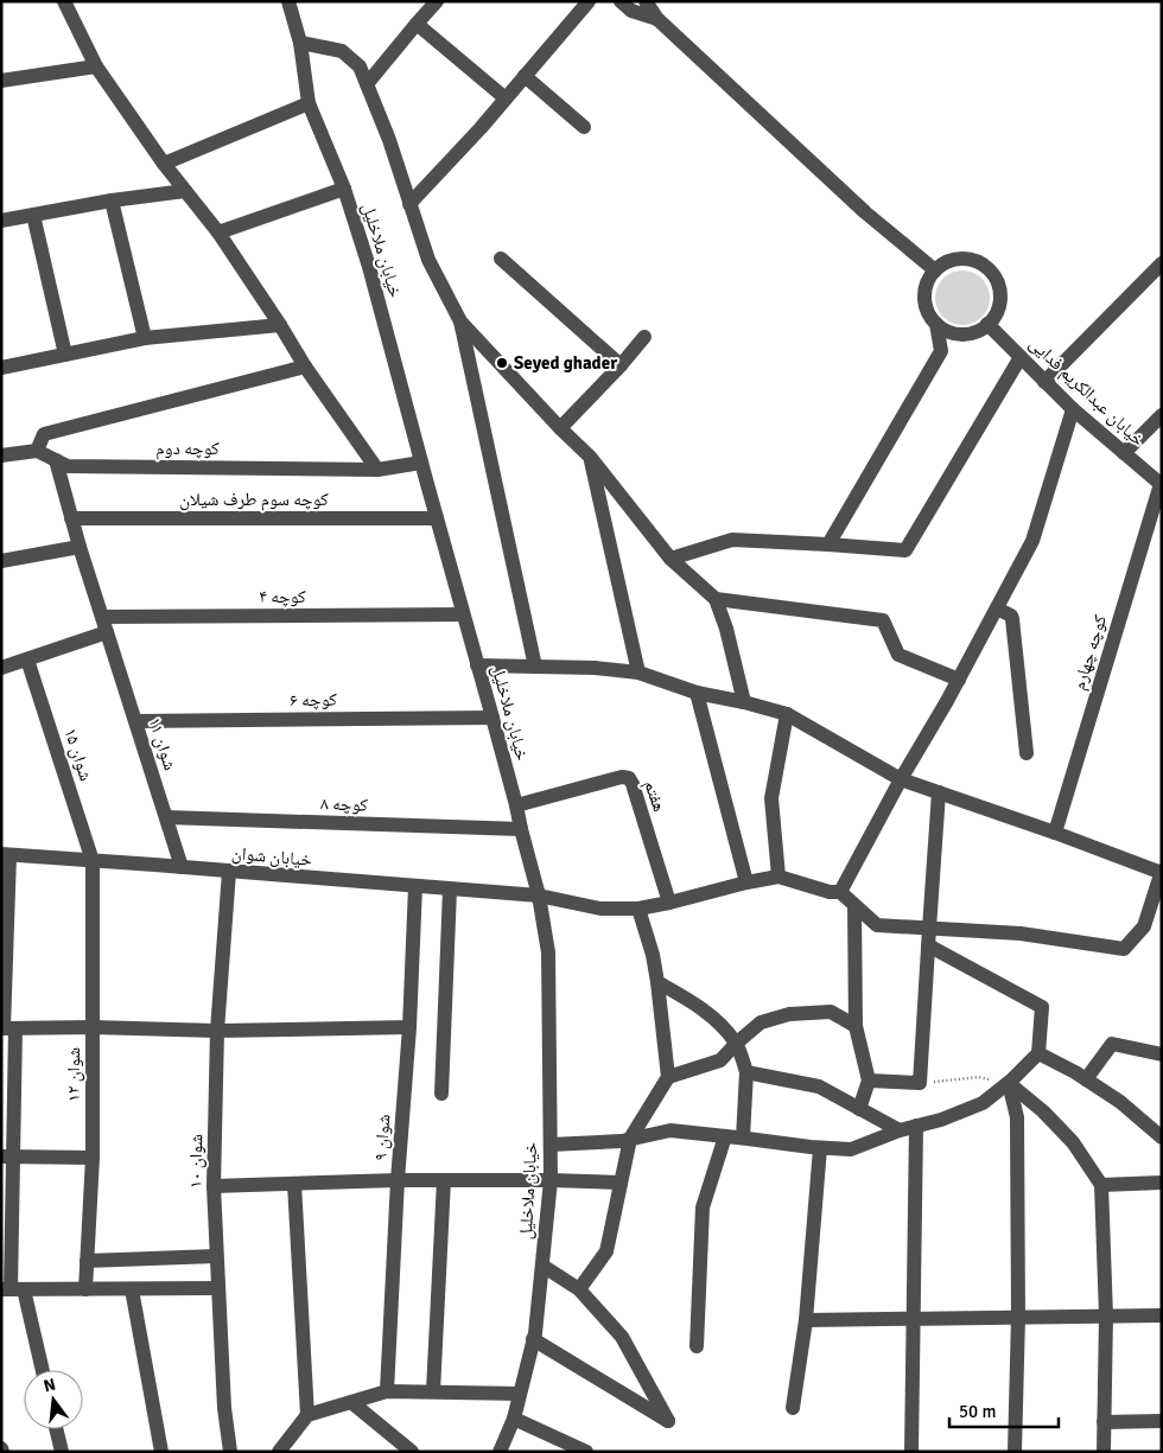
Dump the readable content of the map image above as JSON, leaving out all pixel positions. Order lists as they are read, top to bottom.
{
  "streets": {
    "street": [
      "خیابان ملاخلیل",
      "خیابان عبدالکریم فدایی",
      "کوچه دوم",
      "کوچه سوم طرف شیلان",
      "کوچه ۴",
      "کوچه چهارم",
      "کوچه ۶",
      "شوان ۱۱",
      "شوان ۱۵",
      "هفتم",
      "کوچه ۸",
      "خیابان شوان",
      "شوان ۱۲",
      "شوان ۹",
      "شوان ۱۰"
    ]
  },
  "crossings": [
    ["خیابان ملاخلیل", "کوچه دوم"],
    ["خیابان ملاخلیل", "کوچه سوم طرف شیلان"],
    ["خیابان ملاخلیل", "کوچه ۴"],
    ["خیابان ملاخلیل", "کوچه ۶"],
    ["خیابان ملاخلیل", "هفتم"],
    ["خیابان ملاخلیل", "کوچه ۸"],
    ["خیابان ملاخلیل", "خیابان شوان"],
    ["خیابان عبدالکریم فدایی", "کوچه چهارم"],
    ["کوچه دوم", "شوان ۱۱"],
    ["کوچه سوم طرف شیلان", "شوان ۱۱"],
    ["کوچه ۴", "شوان ۱۱"],
    ["کوچه ۶", "شوان ۱۱"],
    ["شوان ۱۱", "کوچه ۸"],
    ["شوان ۱۱", "خیابان شوان"],
    ["شوان ۱۵", "خیابان شوان"],
    ["شوان ۱۵", "شوان ۱۲"],
    ["هفتم", "خیابان شوان"],
    ["خیابان شوان", "شوان ۱۲"],
    ["خیابان شوان", "شوان ۹"],
    ["خیابان شوان", "شوان ۱۰"]
  ],
  "places": ["Seyed ghader"],
  "scale_bar": "50 m",
  "north": "top"
}
